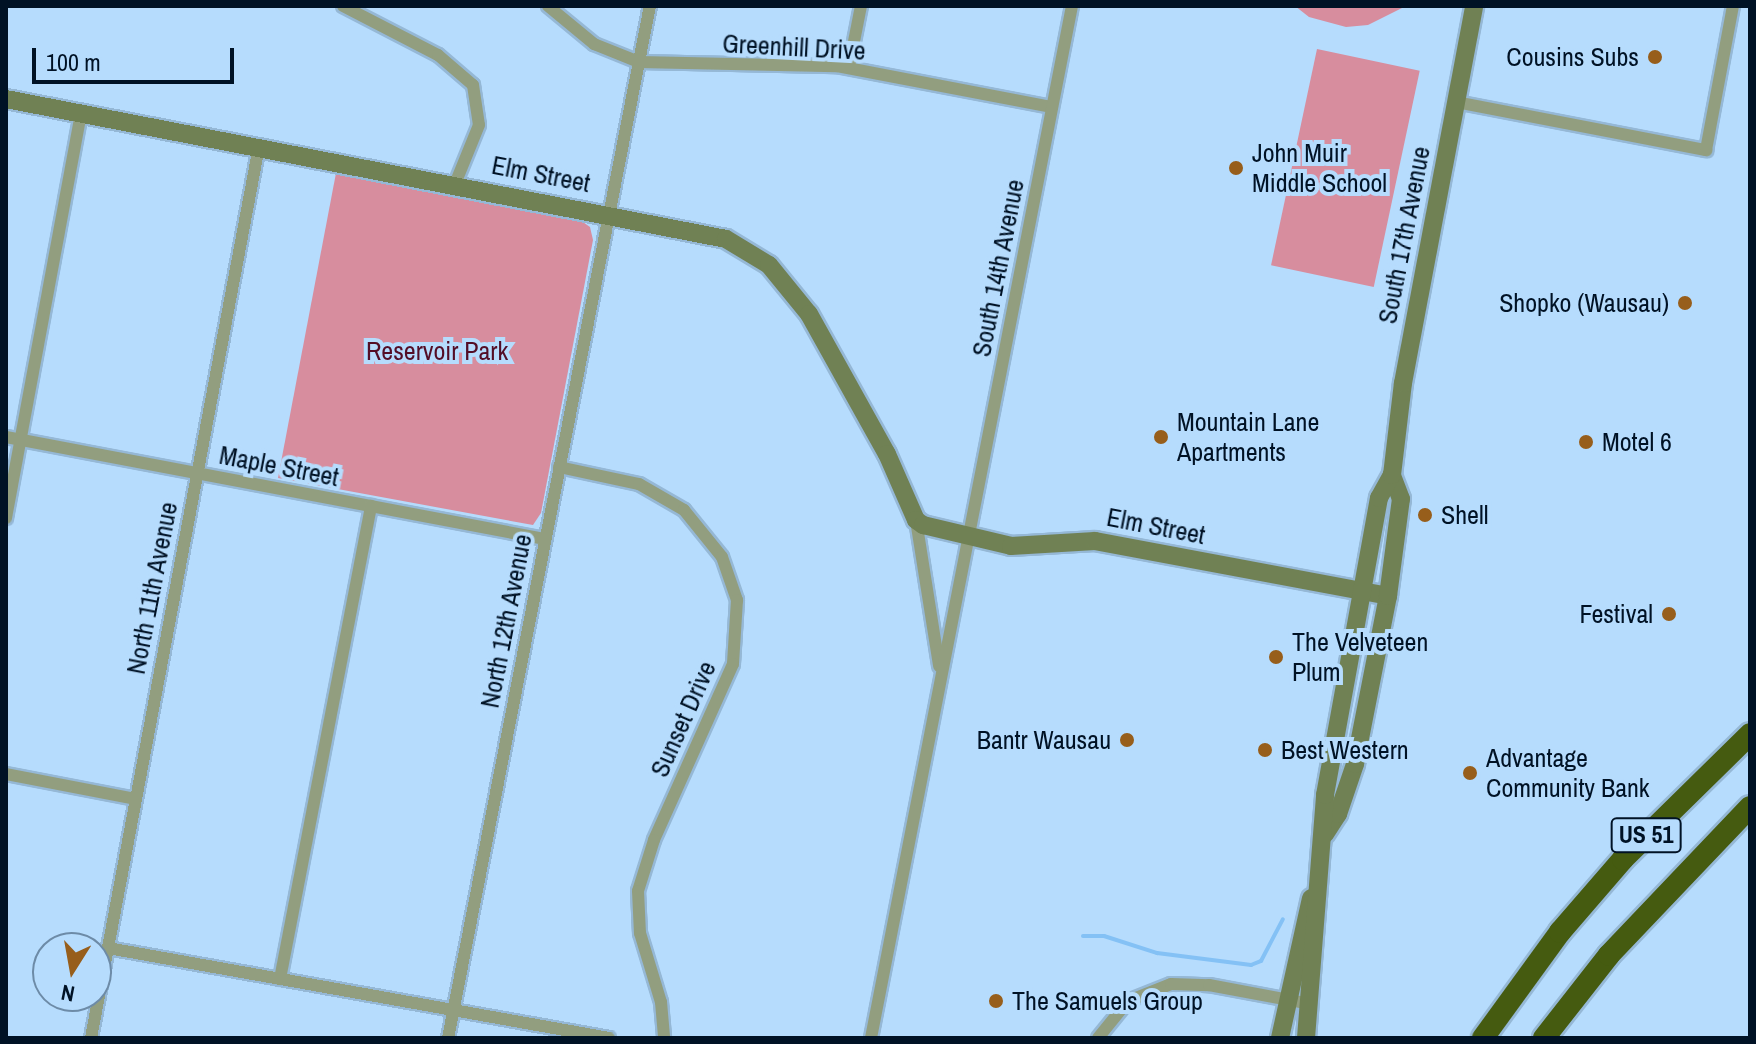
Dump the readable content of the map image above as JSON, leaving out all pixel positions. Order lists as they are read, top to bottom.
{
  "streets": {
    "highway": ["US 51"],
    "main road": ["Elm Street", "South 17th Avenue"],
    "street": [
      "Greenhill Drive",
      "South 14th Avenue",
      "Maple Street",
      "North 11th Avenue",
      "North 12th Avenue",
      "Sunset Drive"
    ]
  },
  "crossings": [
    ["Greenhill Drive", "South 14th Avenue"],
    ["Greenhill Drive", "North 12th Avenue"],
    ["Elm Street", "South 17th Avenue"],
    ["Elm Street", "South 14th Avenue"],
    ["Elm Street", "North 11th Avenue"],
    ["Elm Street", "North 12th Avenue"],
    ["Maple Street", "North 11th Avenue"],
    ["Maple Street", "North 12th Avenue"],
    ["North 12th Avenue", "Sunset Drive"]
  ],
  "parks": ["Reservoir Park"],
  "places": [
    "Cousins Subs",
    "John Muir Middle School",
    "Shopko (Wausau)",
    "Mountain Lane Apartments",
    "Motel 6",
    "Shell",
    "Festival",
    "The Velveteen Plum",
    "Bantr Wausau",
    "Best Western",
    "Advantage Community Bank",
    "The Samuels Group"
  ],
  "scale_bar": "100 m",
  "north": "bottom"
}
